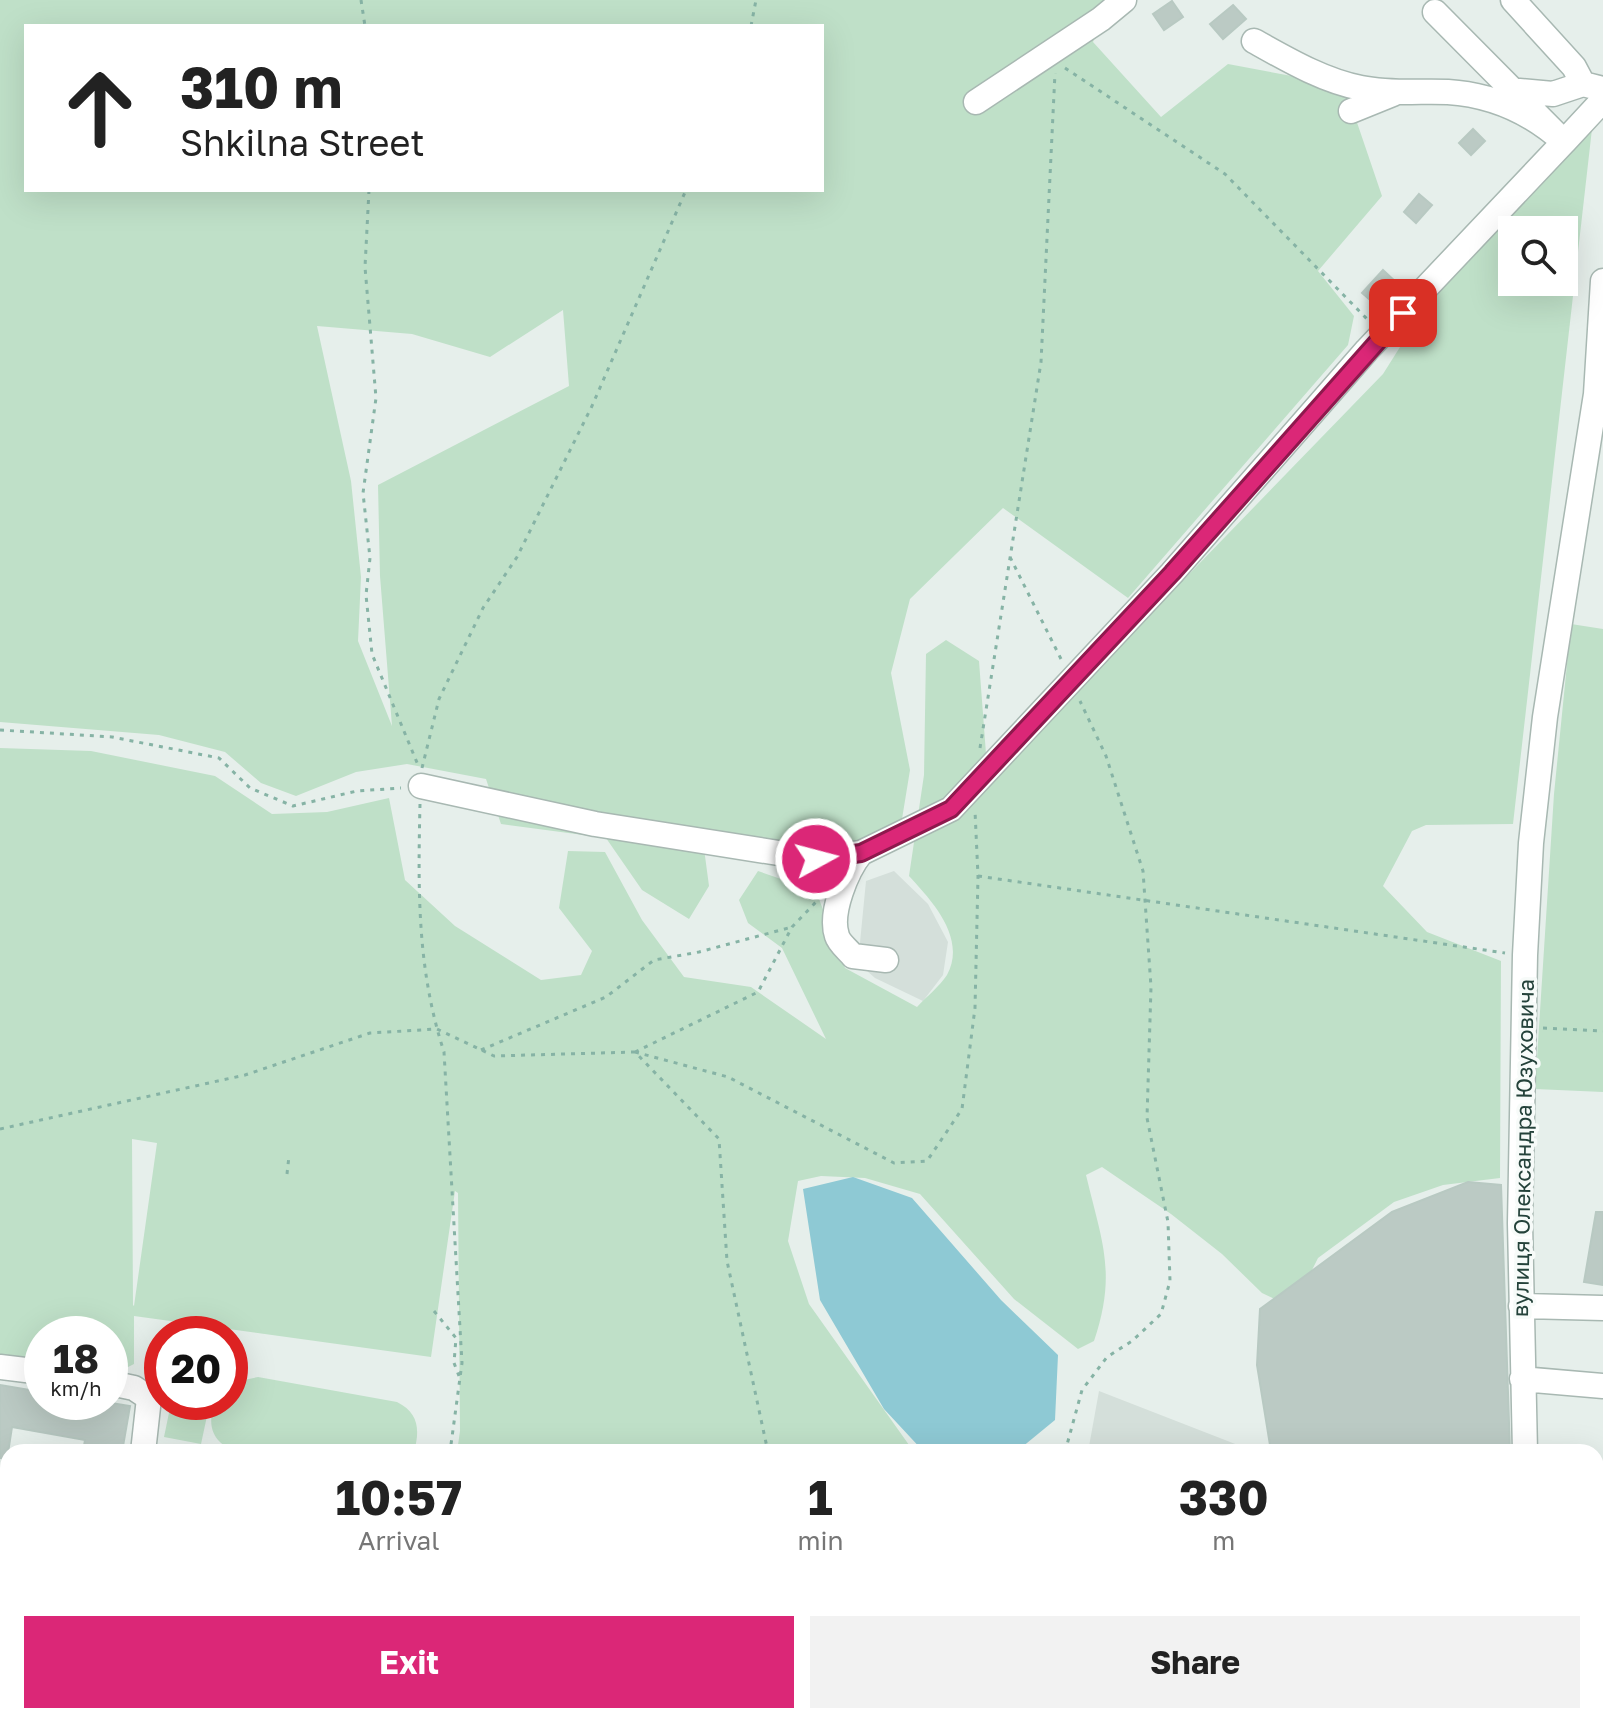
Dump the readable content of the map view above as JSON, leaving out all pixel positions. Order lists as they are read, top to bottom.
{
  "streets": {
    "street": ["вулиця Олександра Юзуховича"]
  },
  "page": {
    "turn": ["310 m", "Shkilna Street"],
    "speed": "18 km/h",
    "limit": "20",
    "eta": [
      "10:57",
      "Arrival",
      "1",
      "min",
      "330",
      "m"
    ],
    "buttons": ["Exit", "Share"]
  }
}
